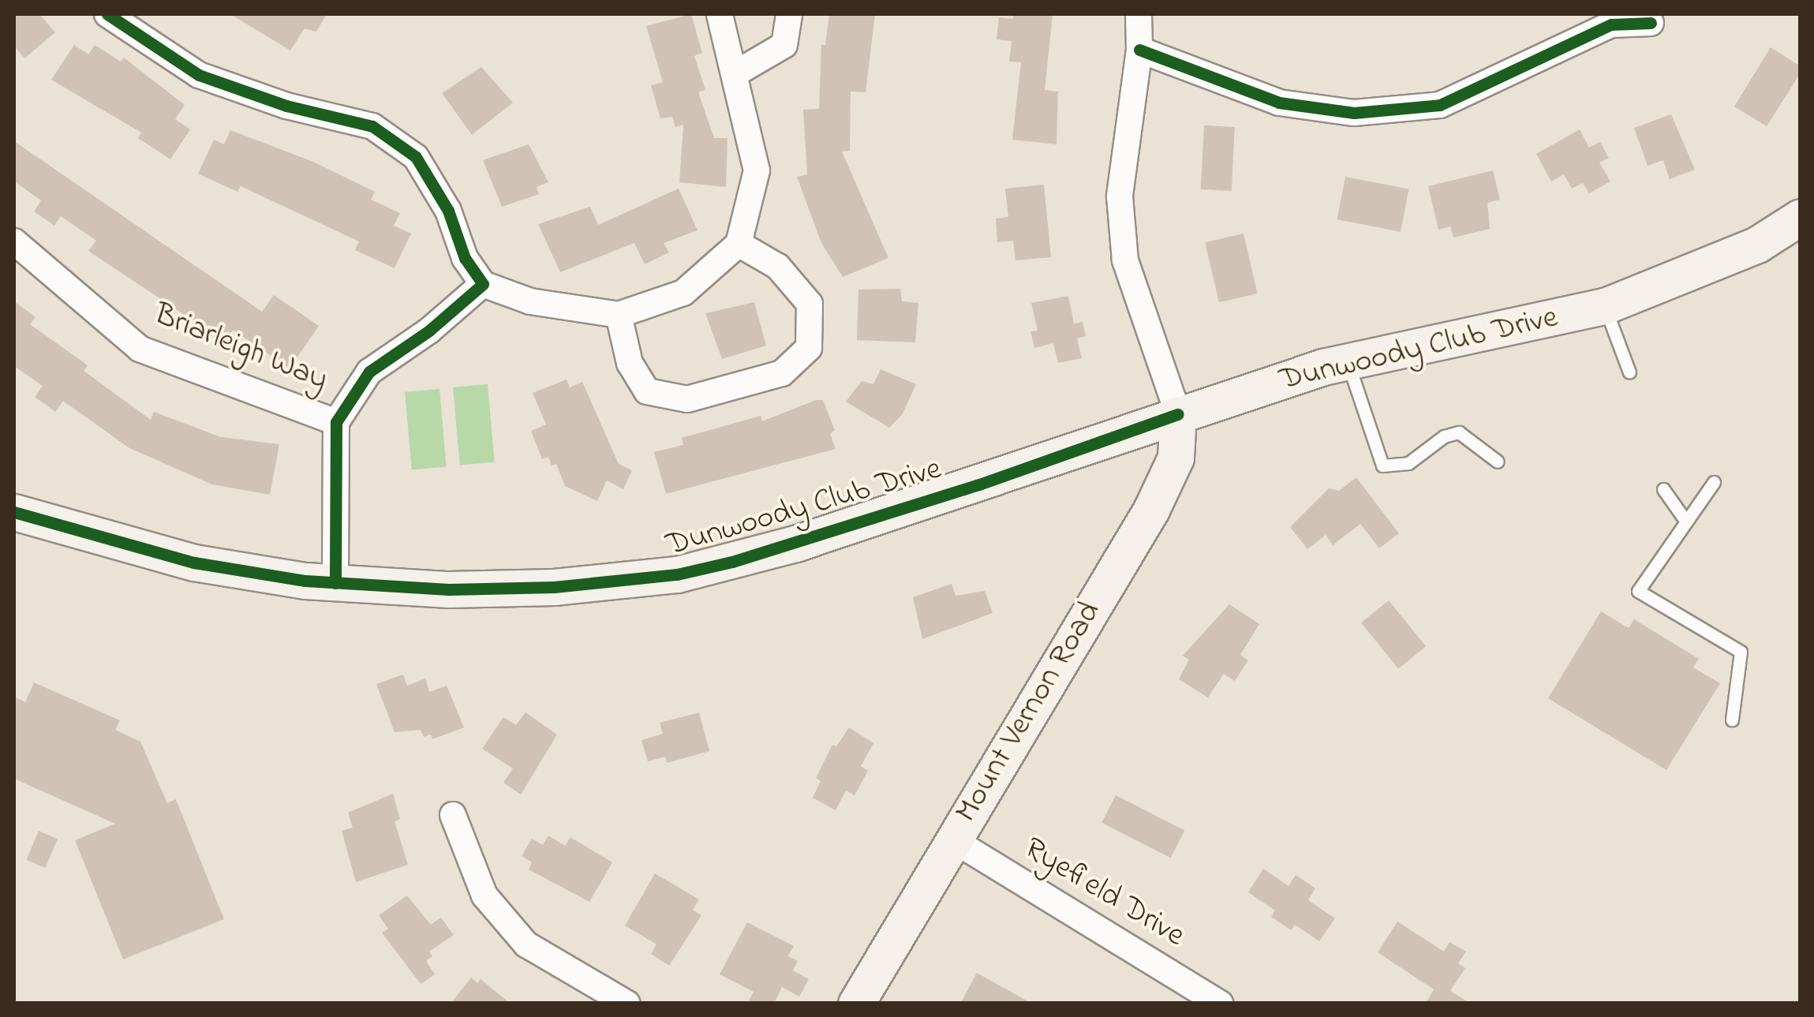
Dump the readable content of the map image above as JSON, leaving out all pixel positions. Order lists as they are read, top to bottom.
{
  "streets": {
    "main road": ["Dunwoody Club Drive", "Mount Vernon Road"],
    "street": ["Briarleigh Way", "Ryefield Drive"]
  },
  "crossings": [
    ["Dunwoody Club Drive", "Mount Vernon Road"],
    ["Mount Vernon Road", "Ryefield Drive"]
  ]
}
